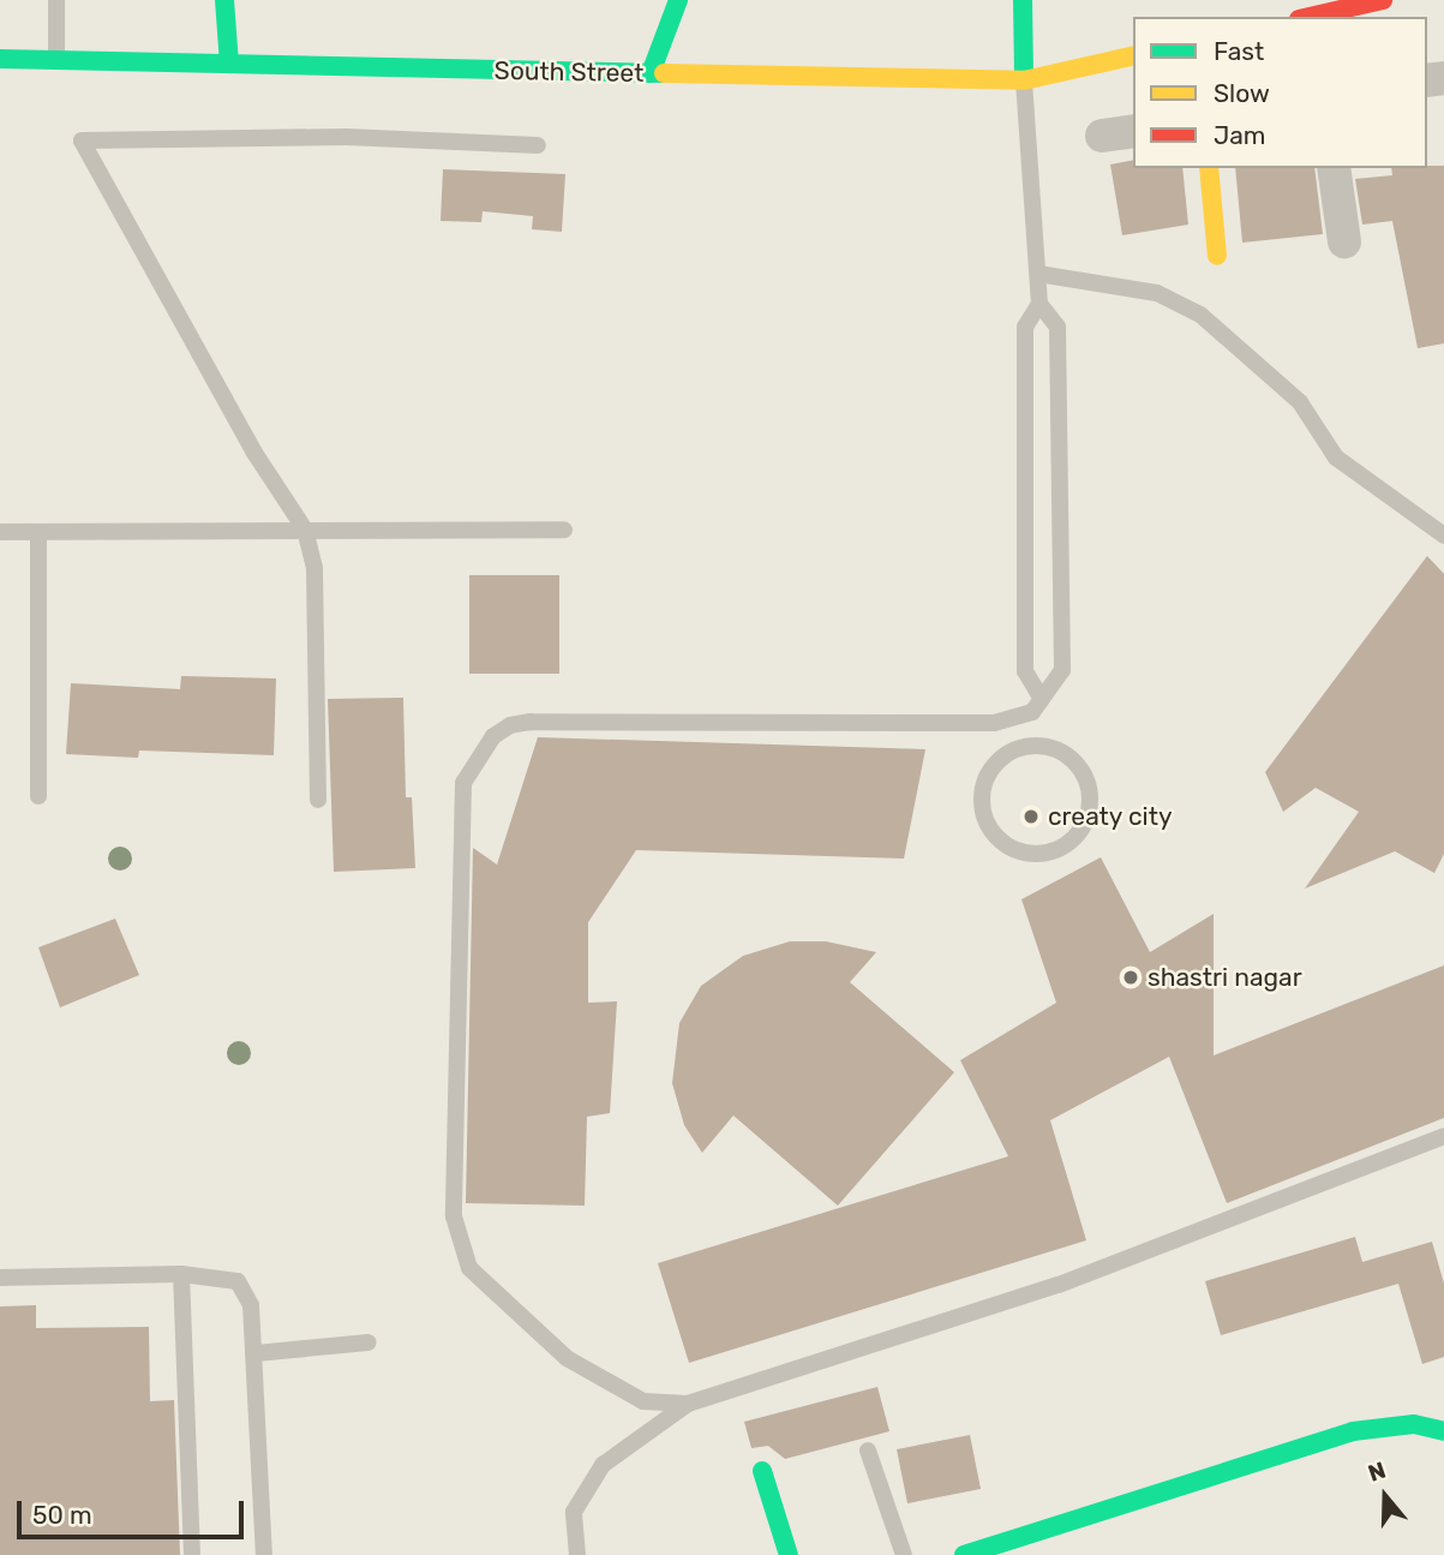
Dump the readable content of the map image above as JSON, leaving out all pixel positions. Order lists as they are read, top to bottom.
{
  "streets": {
    "street": ["South Street"]
  },
  "places": ["creaty city", "shastri nagar"],
  "legend": ["Fast", "Slow", "Jam"],
  "scale_bar": "50 m",
  "north": "top"
}
